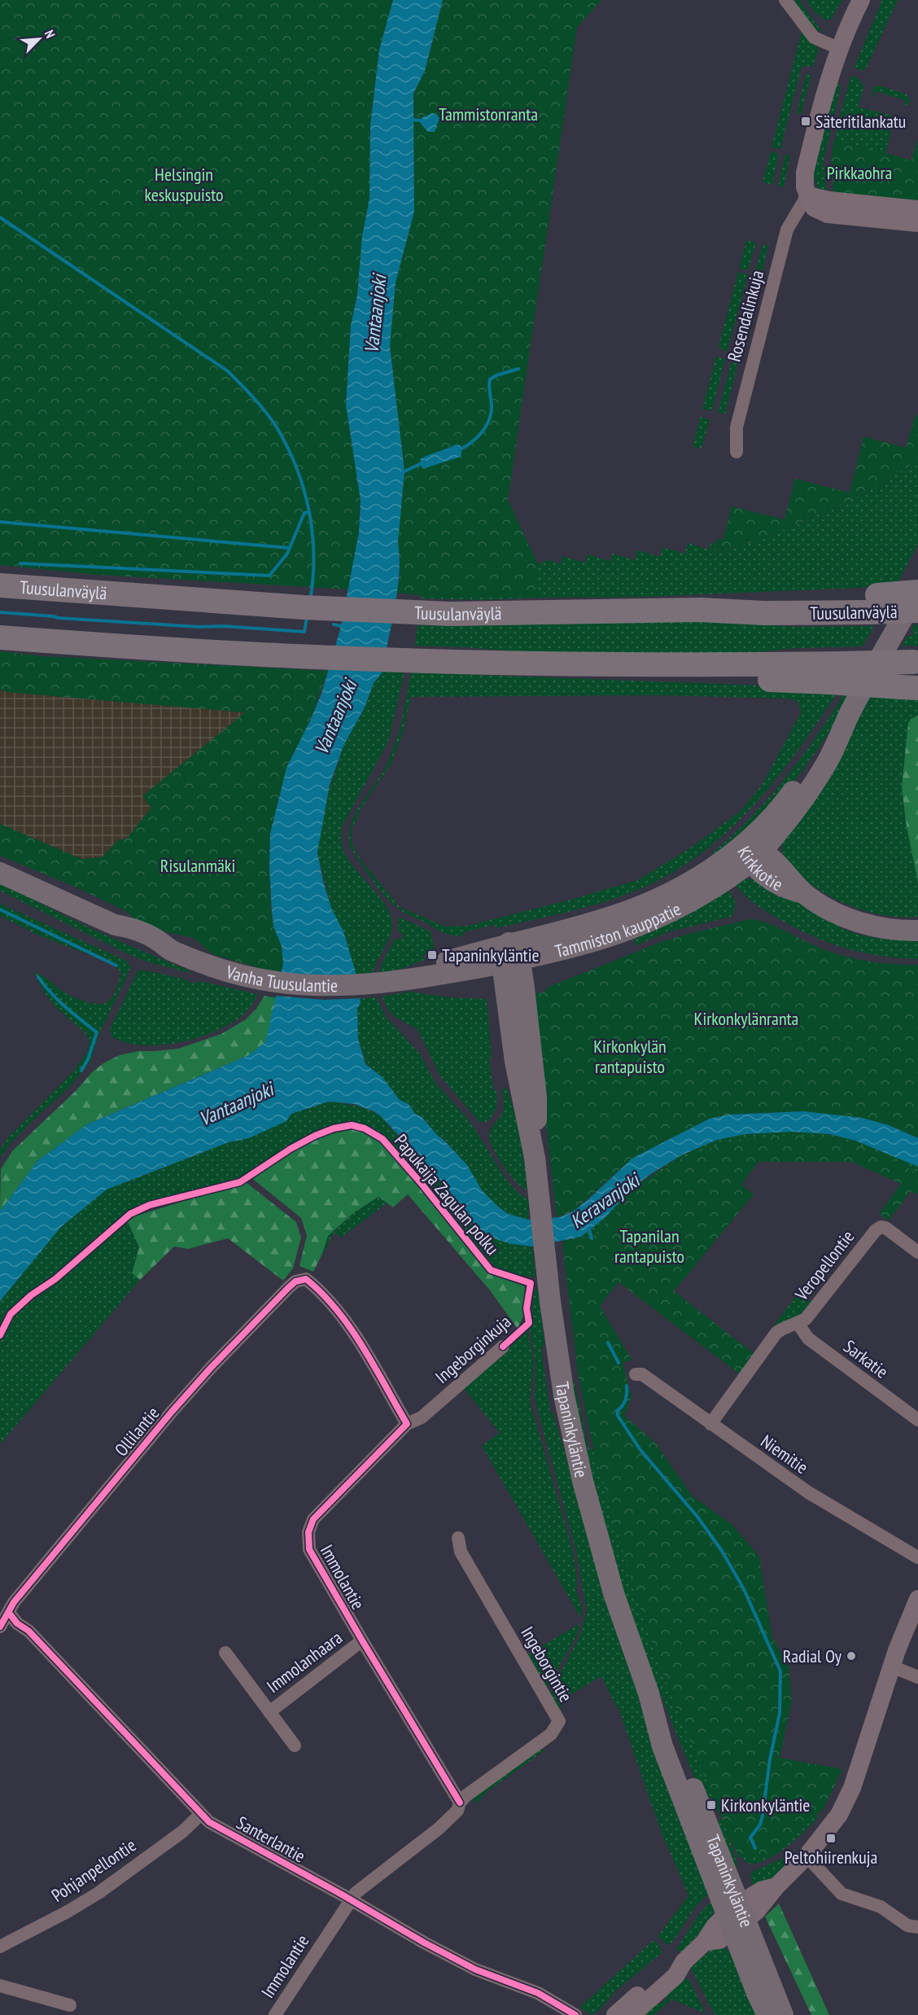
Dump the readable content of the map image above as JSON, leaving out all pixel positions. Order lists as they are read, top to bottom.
{
  "streets": {
    "highway": ["Tuusulanväylä"],
    "main road": [
      "Kirkkotie",
      "Tammiston kauppatie",
      "Vanha Tuusulantie",
      "Tapaninkyläntie"
    ],
    "street": [
      "Rosendalinkuja",
      "Veropellontie",
      "Ingeborginkuja",
      "Sarkatie",
      "Ollilantie",
      "Niemitie",
      "Immolantie",
      "Immolanhaara",
      "Ingeborgintie",
      "Santerlantie",
      "Pohjanpellontie"
    ],
    "cycle path": ["Papukaija Zagulan polku"]
  },
  "crossings": [
    ["Kirkkotie", "Tammiston kauppatie"],
    ["Tammiston kauppatie", "Vanha Tuusulantie"],
    ["Tammiston kauppatie", "Tapaninkyläntie"],
    ["Veropellontie", "Sarkatie"],
    ["Veropellontie", "Niemitie"],
    ["Ingeborginkuja", "Ollilantie"],
    ["Ingeborginkuja", "Immolantie"],
    ["Ollilantie", "Immolantie"],
    ["Ollilantie", "Santerlantie"],
    ["Immolantie", "Immolanhaara"],
    ["Immolantie", "Ingeborgintie"],
    ["Immolantie", "Santerlantie"],
    ["Santerlantie", "Pohjanpellontie"]
  ],
  "water": ["Vantaanjoki", "Keravanjoki"],
  "parks": [
    "Tammistonranta",
    "Pirkkaohra",
    "Helsingin keskuspuisto",
    "Risulanmäki",
    "Kirkonkylänranta",
    "Kirkonkylän rantapuisto",
    "Tapanilan rantapuisto"
  ],
  "places": {
    "transit": [
      "Säteritilankatu",
      "Tapaninkyläntie",
      "Kirkonkyläntie",
      "Peltohiirenkuja"
    ],
    "other": ["Radial Oy"]
  },
  "north": "top right"
}
